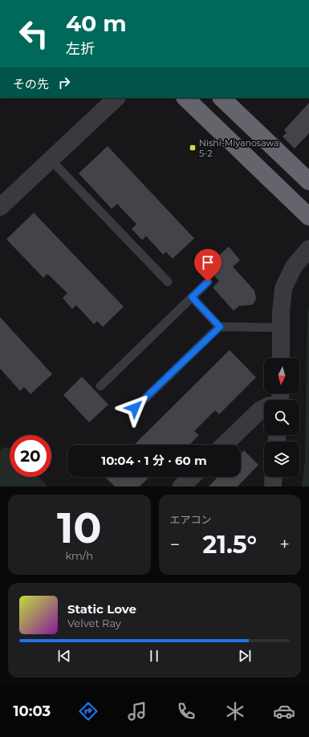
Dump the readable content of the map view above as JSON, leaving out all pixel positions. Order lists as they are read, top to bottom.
{
  "places": {
    "transit": ["Nishi-Miyanosawa 5-2"]
  },
  "north": "bottom",
  "page": {
    "turn": ["40 m", "左折"],
    "then": "その先",
    "limit": "20",
    "trip": "10:04 · 1 分 · 60 m",
    "tile": [
      ["10", "km/h"],
      "エアコン"
    ],
    "heat": ["−", "21.5°", "+"],
    "song": ["Static Love", "Velvet Ray"],
    "tabs": "10:03"
  }
}
